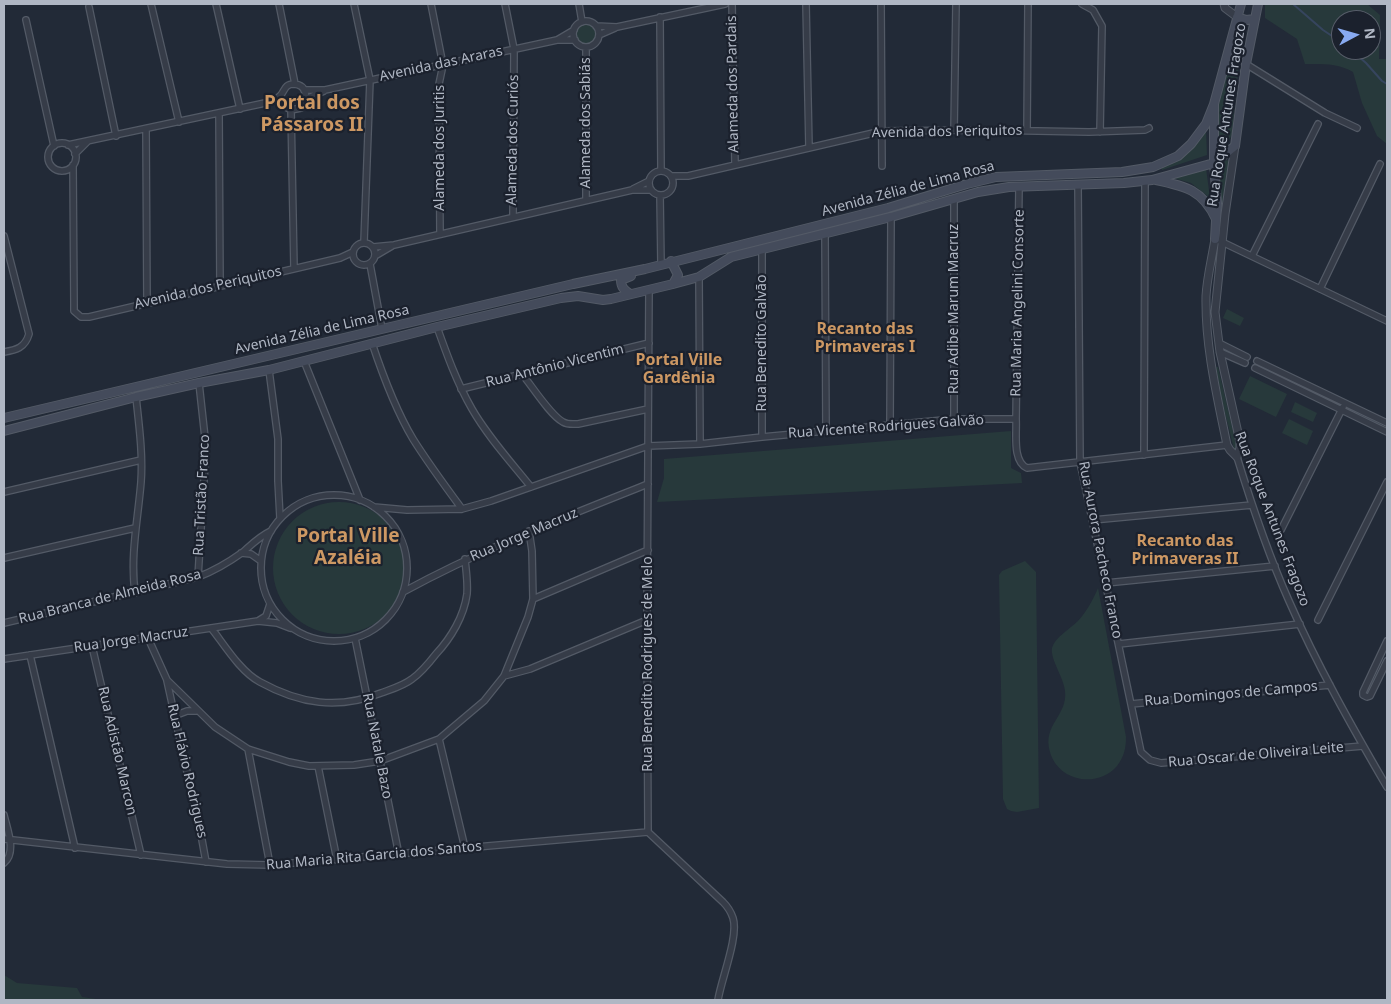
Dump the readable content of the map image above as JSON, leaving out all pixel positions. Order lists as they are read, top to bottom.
{
  "streets": {
    "main road": ["Rua Roque Antunes Fragozo", "Avenida Zélia de Lima Rosa"],
    "street": [
      "Avenida das Araras",
      "Alameda dos Pardais",
      "Alameda dos Sabiás",
      "Avenida dos Periquitos",
      "Alameda dos Curiós",
      "Alameda dos Juritis",
      "Rua Maria Angelini Consorte",
      "Rua Adibe Marum Macruz",
      "Rua Benedito Galvão",
      "Rua Antônio Vicentim",
      "Rua Vicente Rodrigues Galvão",
      "Rua Tristão Franco",
      "Rua Jorge Macruz",
      "Rua Aurora Pacheco Franco",
      "Rua Branca de Almeida Rosa",
      "Rua Benedito Rodrigues de Melo",
      "Rua Domingos de Campos",
      "Rua Natale Bazo",
      "Rua Adistão Marcon",
      "Rua Oscar de Oliveira Leite",
      "Rua Flávio Rodrigues",
      "Rua Maria Rita Garcia dos Santos"
    ]
  },
  "crossings": [
    ["Avenida das Araras", "Alameda dos Curiós"],
    ["Avenida das Araras", "Alameda dos Juritis"],
    ["Alameda dos Pardais", "Avenida dos Periquitos"],
    ["Rua Roque Antunes Fragozo", "Avenida Zélia de Lima Rosa"],
    ["Rua Roque Antunes Fragozo", "Rua Domingos de Campos"],
    ["Rua Roque Antunes Fragozo", "Rua Oscar de Oliveira Leite"],
    ["Avenida Zélia de Lima Rosa", "Rua Maria Angelini Consorte"],
    ["Avenida Zélia de Lima Rosa", "Rua Adibe Marum Macruz"],
    ["Avenida Zélia de Lima Rosa", "Rua Benedito Galvão"],
    ["Avenida Zélia de Lima Rosa", "Rua Tristão Franco"],
    ["Avenida Zélia de Lima Rosa", "Rua Aurora Pacheco Franco"],
    ["Avenida Zélia de Lima Rosa", "Rua Benedito Rodrigues de Melo"],
    ["Rua Maria Angelini Consorte", "Rua Vicente Rodrigues Galvão"],
    ["Rua Adibe Marum Macruz", "Rua Vicente Rodrigues Galvão"],
    ["Rua Benedito Galvão", "Rua Vicente Rodrigues Galvão"],
    ["Rua Antônio Vicentim", "Rua Benedito Rodrigues de Melo"],
    ["Rua Vicente Rodrigues Galvão", "Rua Branca de Almeida Rosa"],
    ["Rua Vicente Rodrigues Galvão", "Rua Benedito Rodrigues de Melo"],
    ["Rua Tristão Franco", "Rua Branca de Almeida Rosa"],
    ["Rua Jorge Macruz", "Rua Branca de Almeida Rosa"],
    ["Rua Jorge Macruz", "Rua Benedito Rodrigues de Melo"],
    ["Rua Jorge Macruz", "Rua Natale Bazo"],
    ["Rua Jorge Macruz", "Rua Adistão Marcon"],
    ["Rua Aurora Pacheco Franco", "Rua Domingos de Campos"],
    ["Rua Aurora Pacheco Franco", "Rua Oscar de Oliveira Leite"],
    ["Rua Branca de Almeida Rosa", "Rua Benedito Rodrigues de Melo"],
    ["Rua Branca de Almeida Rosa", "Rua Natale Bazo"],
    ["Rua Benedito Rodrigues de Melo", "Rua Maria Rita Garcia dos Santos"],
    ["Rua Natale Bazo", "Rua Maria Rita Garcia dos Santos"],
    ["Rua Adistão Marcon", "Rua Maria Rita Garcia dos Santos"],
    ["Rua Flávio Rodrigues", "Rua Maria Rita Garcia dos Santos"]
  ],
  "districts": [
    "Portal dos Pássaros II",
    "Recanto das Primaveras I",
    "Portal Ville Gardênia",
    "Portal Ville Azaléia",
    "Recanto das Primaveras II"
  ],
  "north": "right"
}
